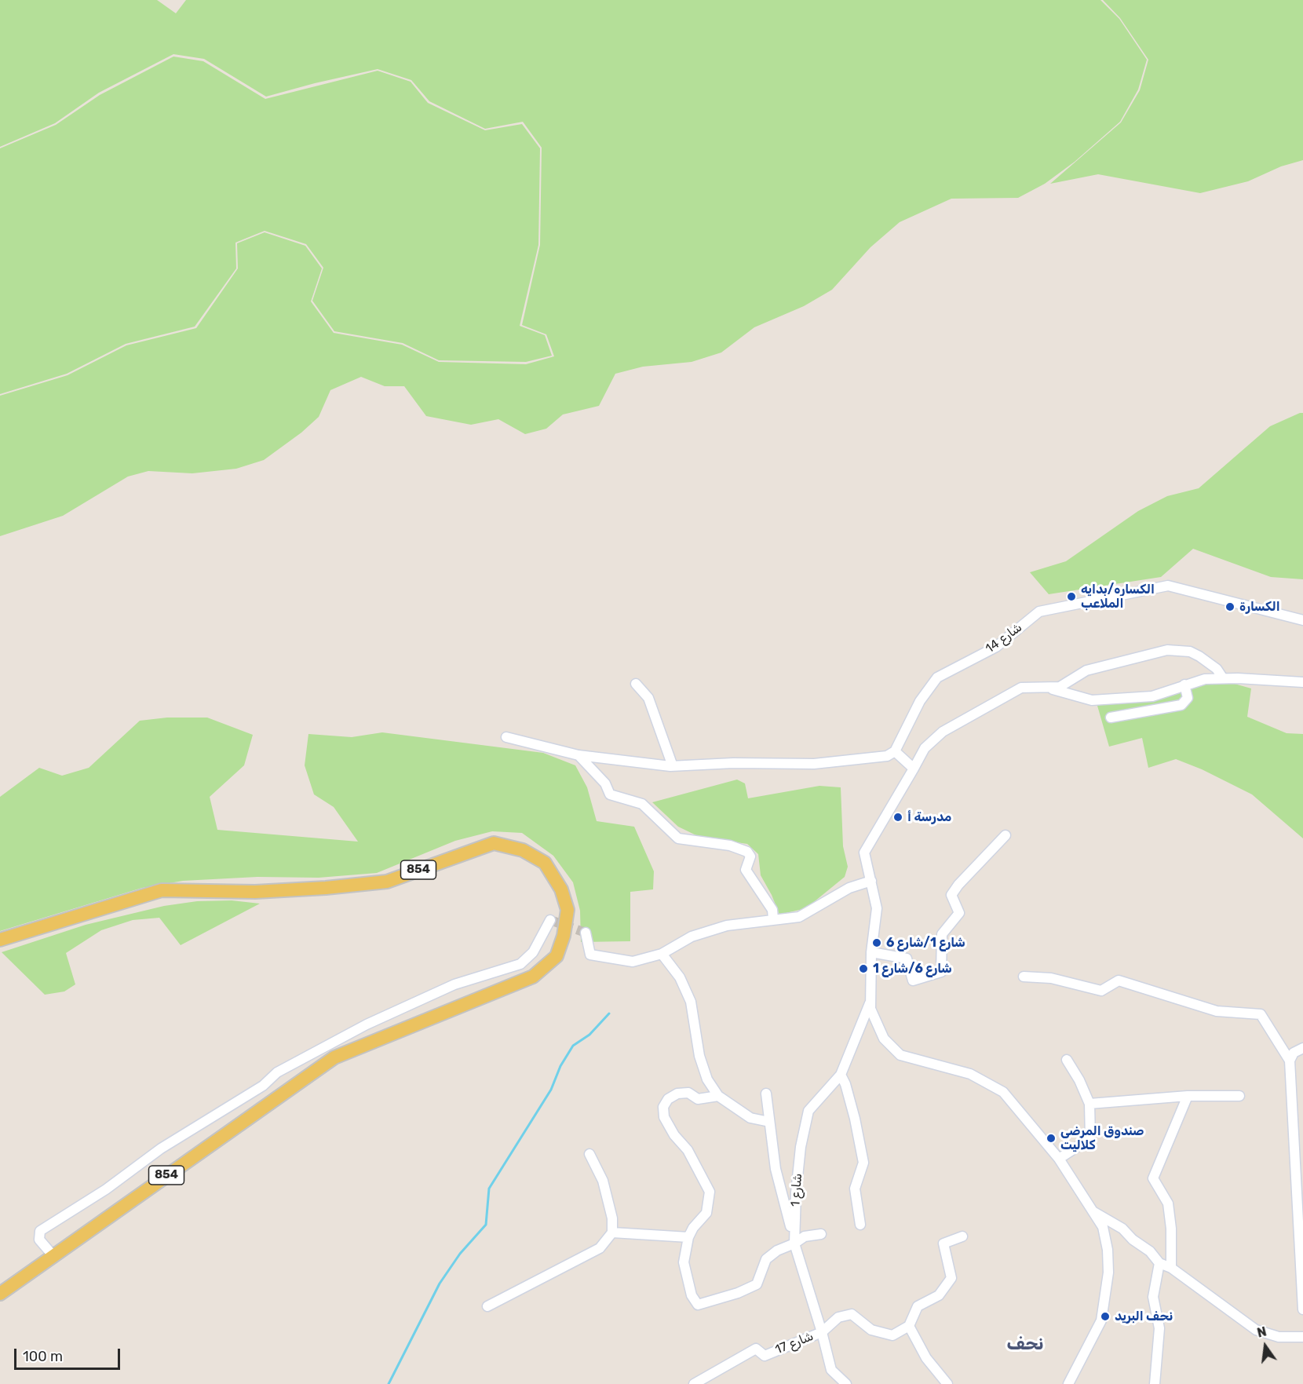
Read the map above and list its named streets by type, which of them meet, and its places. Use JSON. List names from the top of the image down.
{
  "streets": {
    "main road": ["854"],
    "street": ["شارع 14", "شارع 1", "شارع 17"]
  },
  "crossings": [
    ["شارع 1", "شارع 17"]
  ],
  "districts": ["نحف"],
  "places": [
    "الكساره/بدايه الملاعب",
    "الكسارة",
    "مدرسة أ",
    "شارع 1/شارع 6",
    "شارع 6/شارع 1",
    "صندوق المرضى كلاليت",
    "نحف البريد"
  ],
  "scale_bar": "100 m",
  "north": "top"
}
